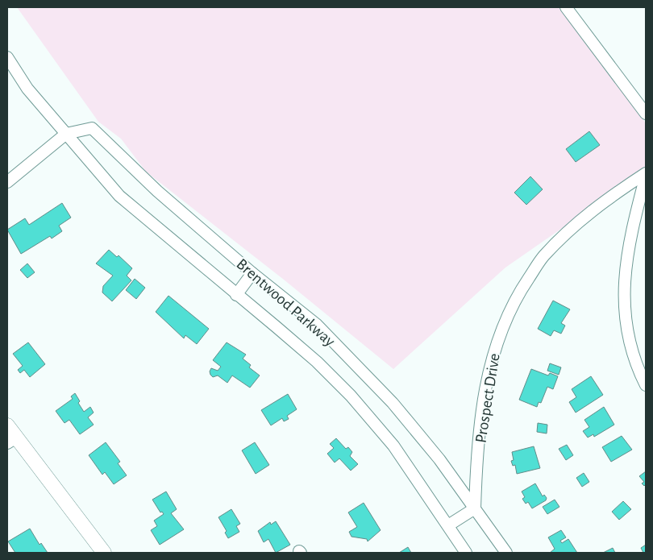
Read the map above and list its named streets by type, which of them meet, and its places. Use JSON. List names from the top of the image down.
{
  "streets": {
    "street": ["Brentwood Parkway", "Prospect Drive"]
  },
  "crossings": [
    ["Brentwood Parkway", "Prospect Drive"]
  ]
}
